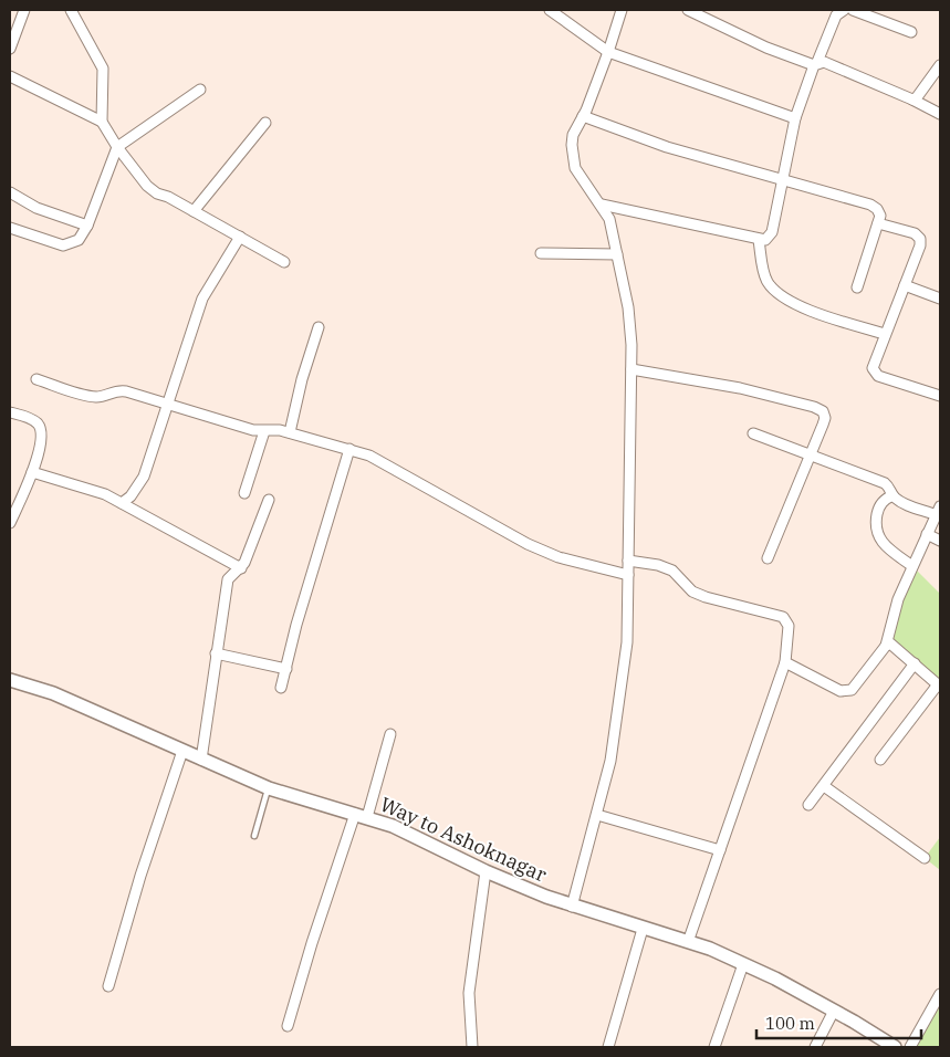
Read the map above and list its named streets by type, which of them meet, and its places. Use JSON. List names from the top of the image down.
{
  "streets": {
    "street": ["Way to Ashoknagar"]
  },
  "scale_bar": "100 m"
}
